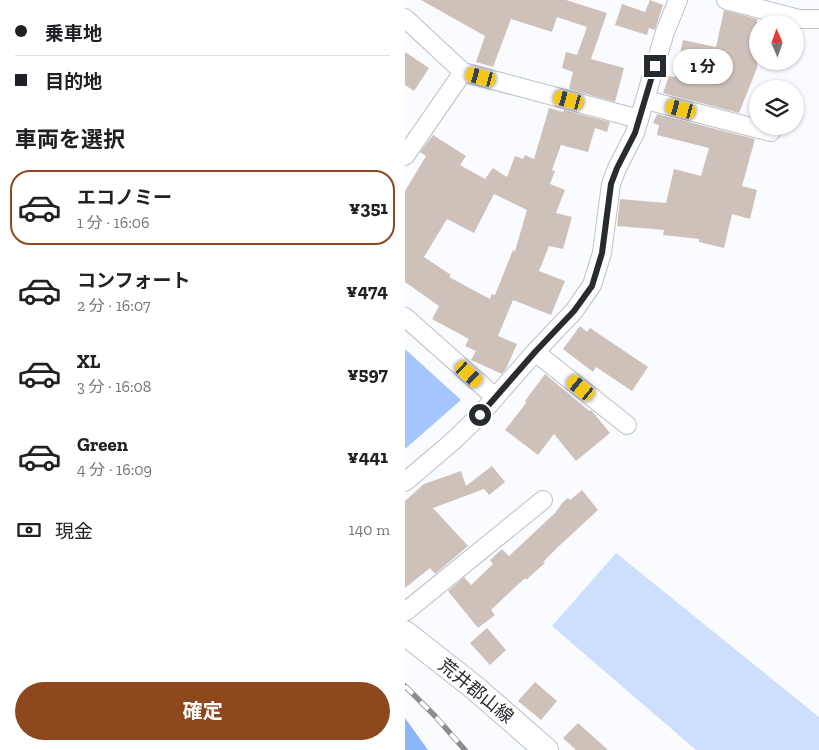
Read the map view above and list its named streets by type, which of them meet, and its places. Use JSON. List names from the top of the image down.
{
  "streets": {
    "main road": ["荒井郡山線"]
  },
  "north": "top",
  "page": {
    "banner": ["乗車地", "目的地"],
    "bubble": "1 分",
    "heading": "車両を選択",
    "list": [
      {
        "name": "エコノミー",
        "note": "1 分 · 16:06",
        "value": "¥351"
      },
      {
        "name": "コンフォート",
        "note": "2 分 · 16:07",
        "value": "¥474"
      },
      {
        "name": "XL",
        "note": "3 分 · 16:08",
        "value": "¥597"
      },
      {
        "name": "Green",
        "note": "4 分 · 16:09",
        "value": "¥441"
      }
    ],
    "pay": ["現金", "140 m"],
    "buttons": "確定"
  }
}
